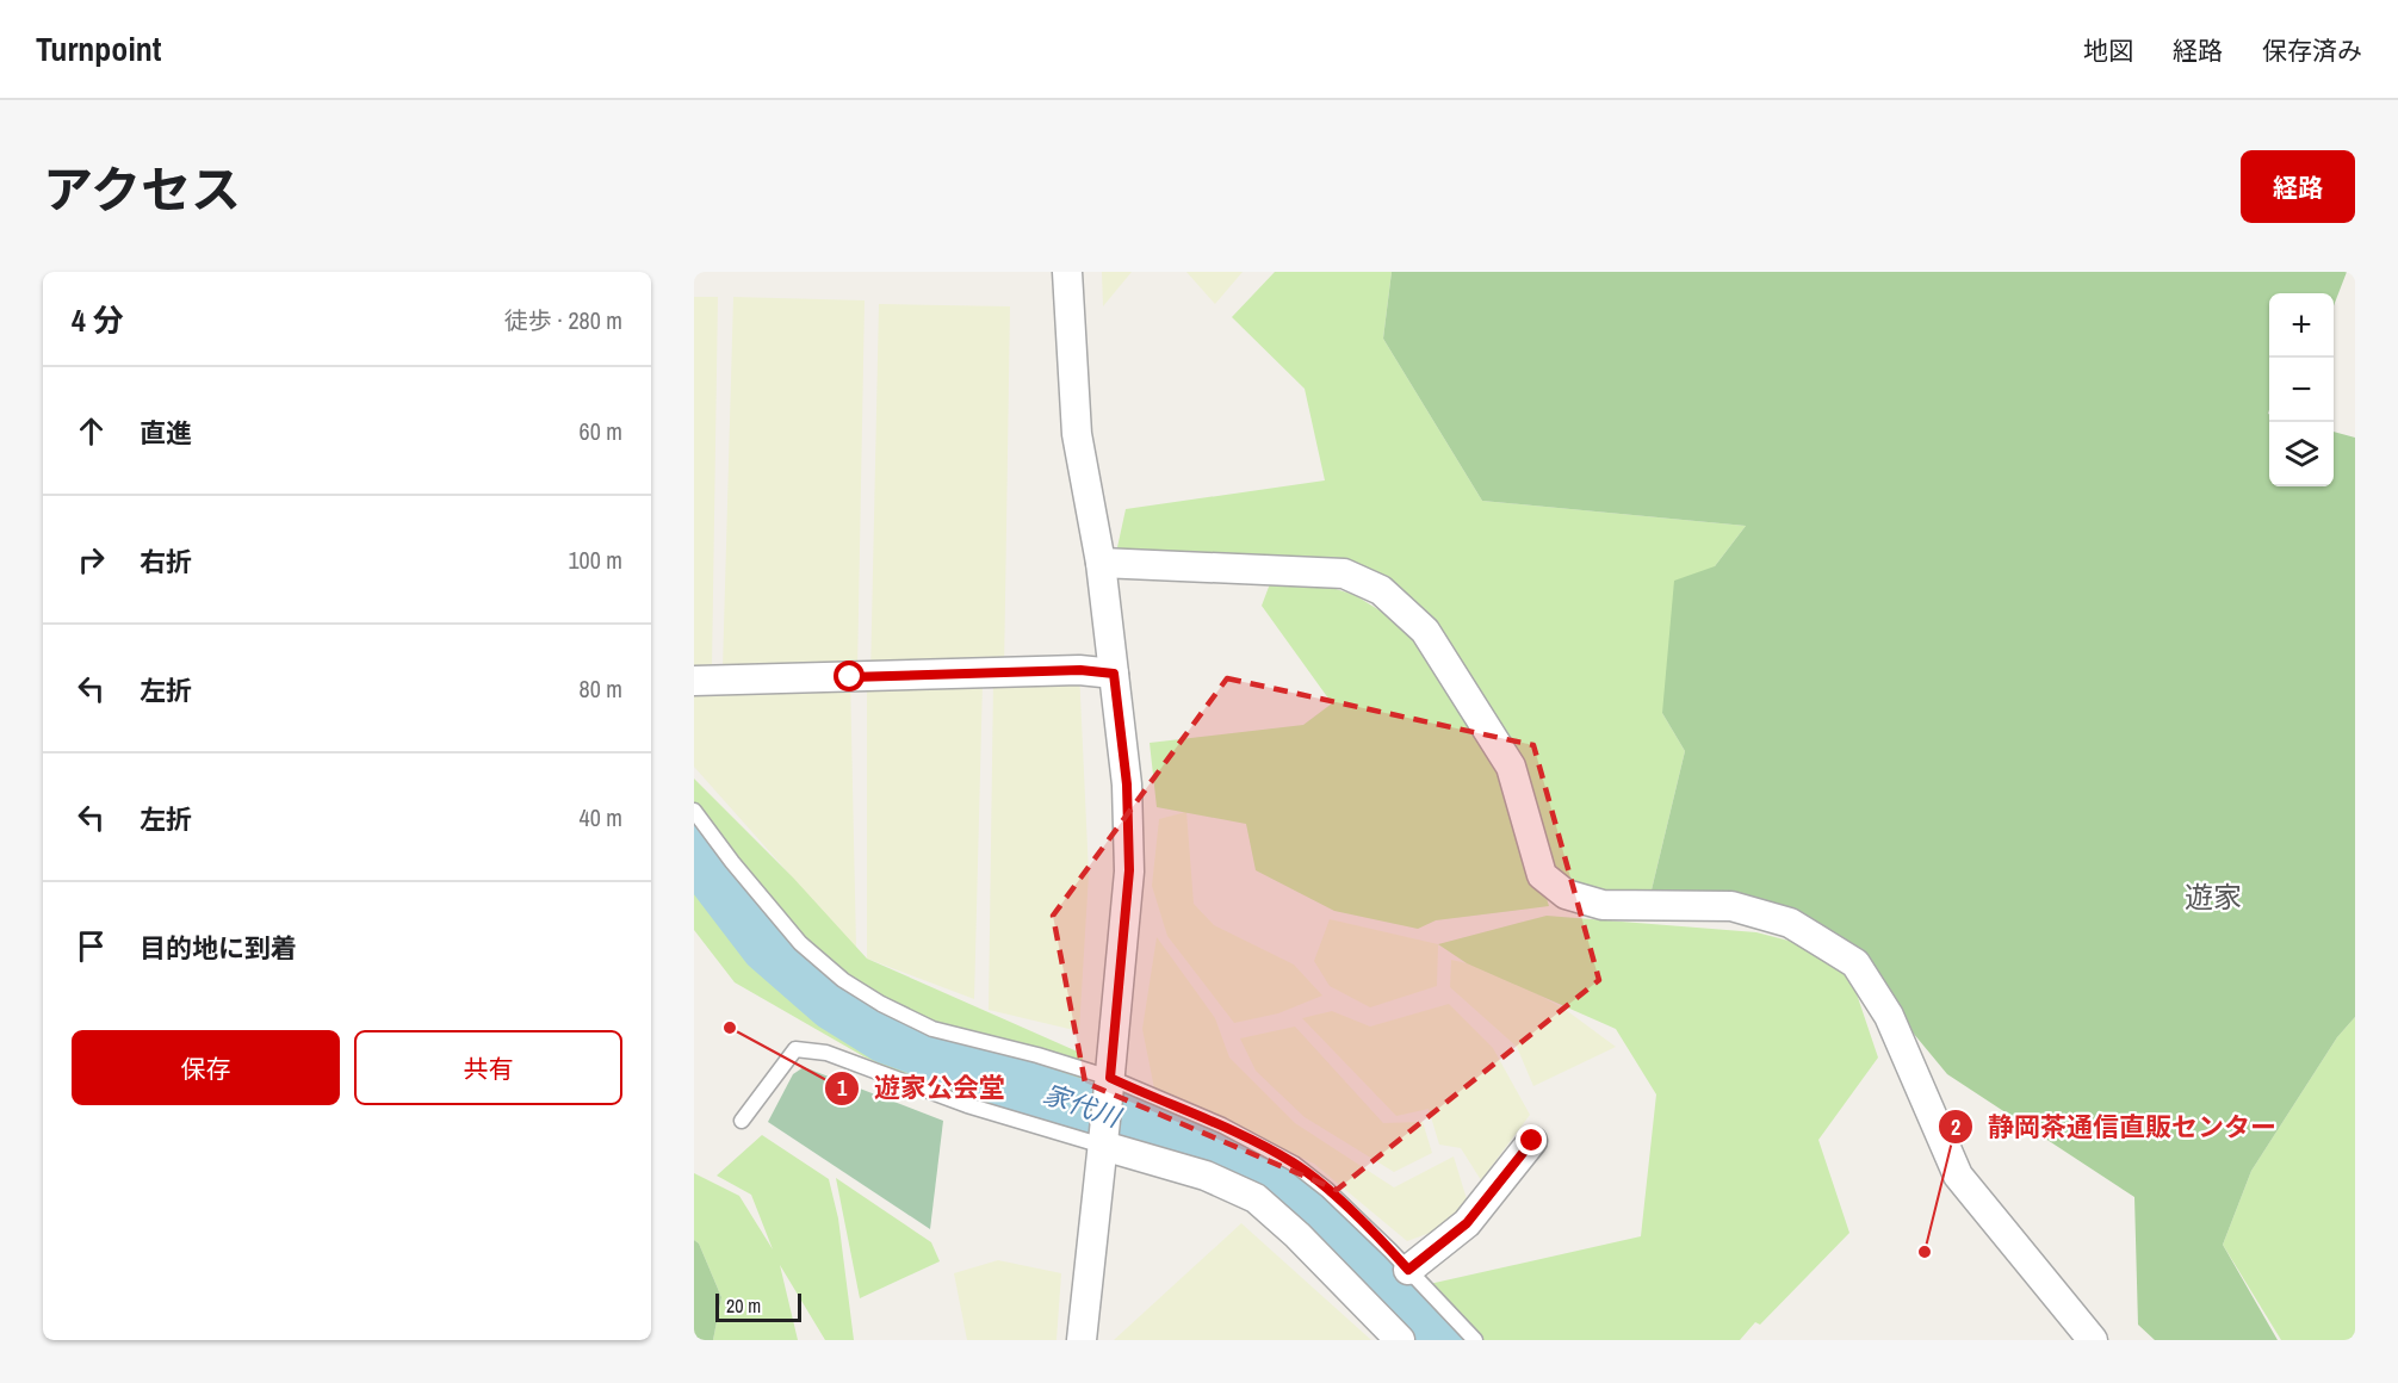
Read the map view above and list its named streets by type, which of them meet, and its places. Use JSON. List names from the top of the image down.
{
  "districts": ["遊家"],
  "water": ["家代川"],
  "places": ["遊家公会堂", "静岡茶通信直販センター"],
  "scale_bar": "20 m",
  "page": {
    "header": "Turnpoint",
    "nav": ["地図", "経路", "保存済み"],
    "title": "アクセス",
    "buttons": [
      "経路",
      ["保存", "共有"]
    ],
    "heading": ["4 分", "徒歩 · 280 m"],
    "map_buttons": ["+", "−"],
    "list": [
      ["直進", "60 m"],
      ["右折", "100 m"],
      ["左折", "80 m"],
      ["左折", "40 m"],
      "目的地に到着"
    ],
    "scale": "20 m"
  }
}
